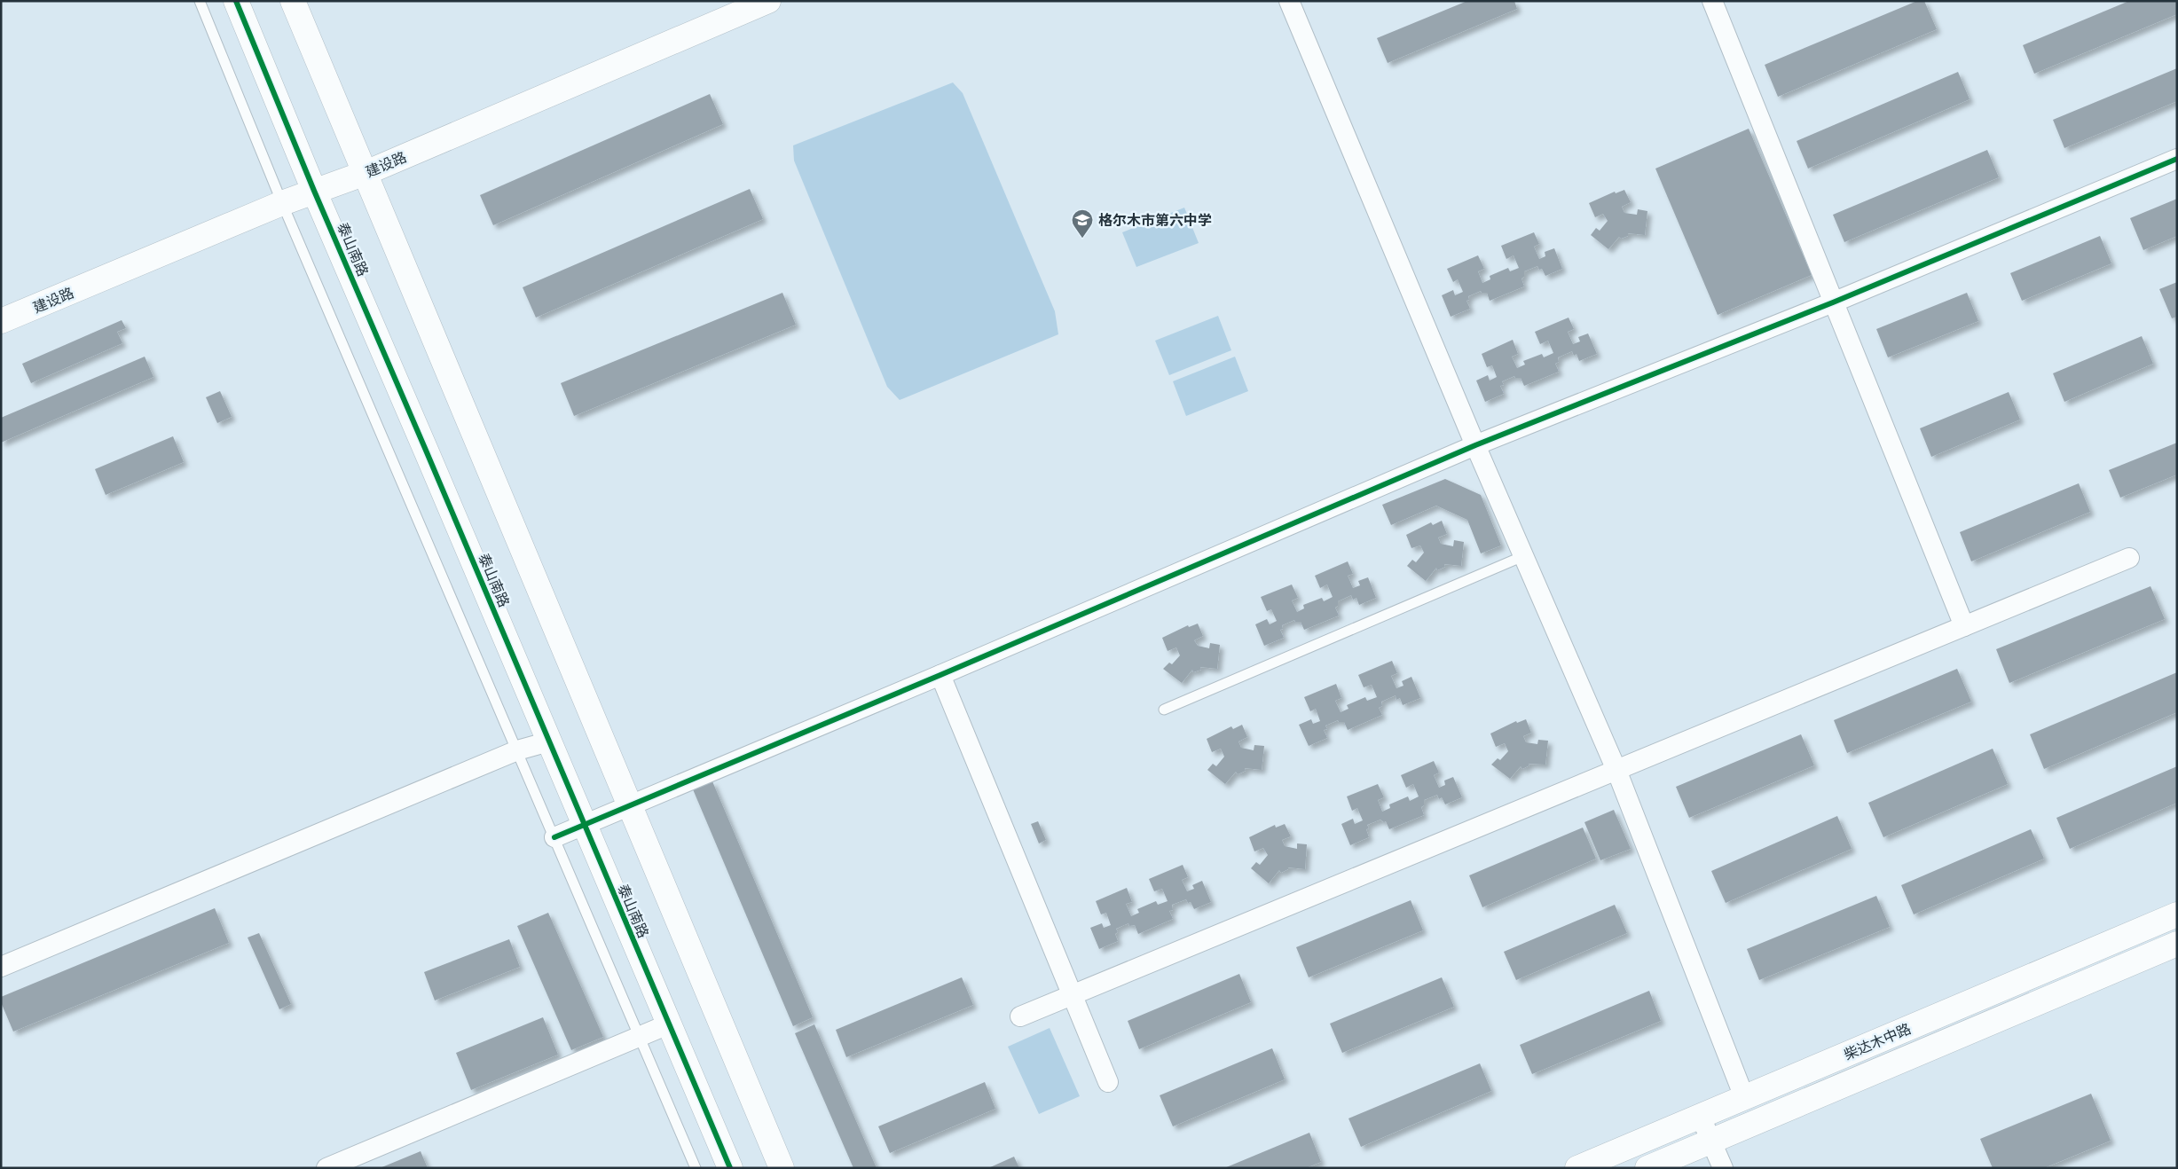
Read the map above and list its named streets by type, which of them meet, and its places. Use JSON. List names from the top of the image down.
{
  "streets": {
    "street": ["建设路", "泰山南路", "柴达木中路"]
  },
  "crossings": [
    ["建设路", "泰山南路"]
  ],
  "places": {
    "school or university": ["格尔木市第六中学"]
  }
}
